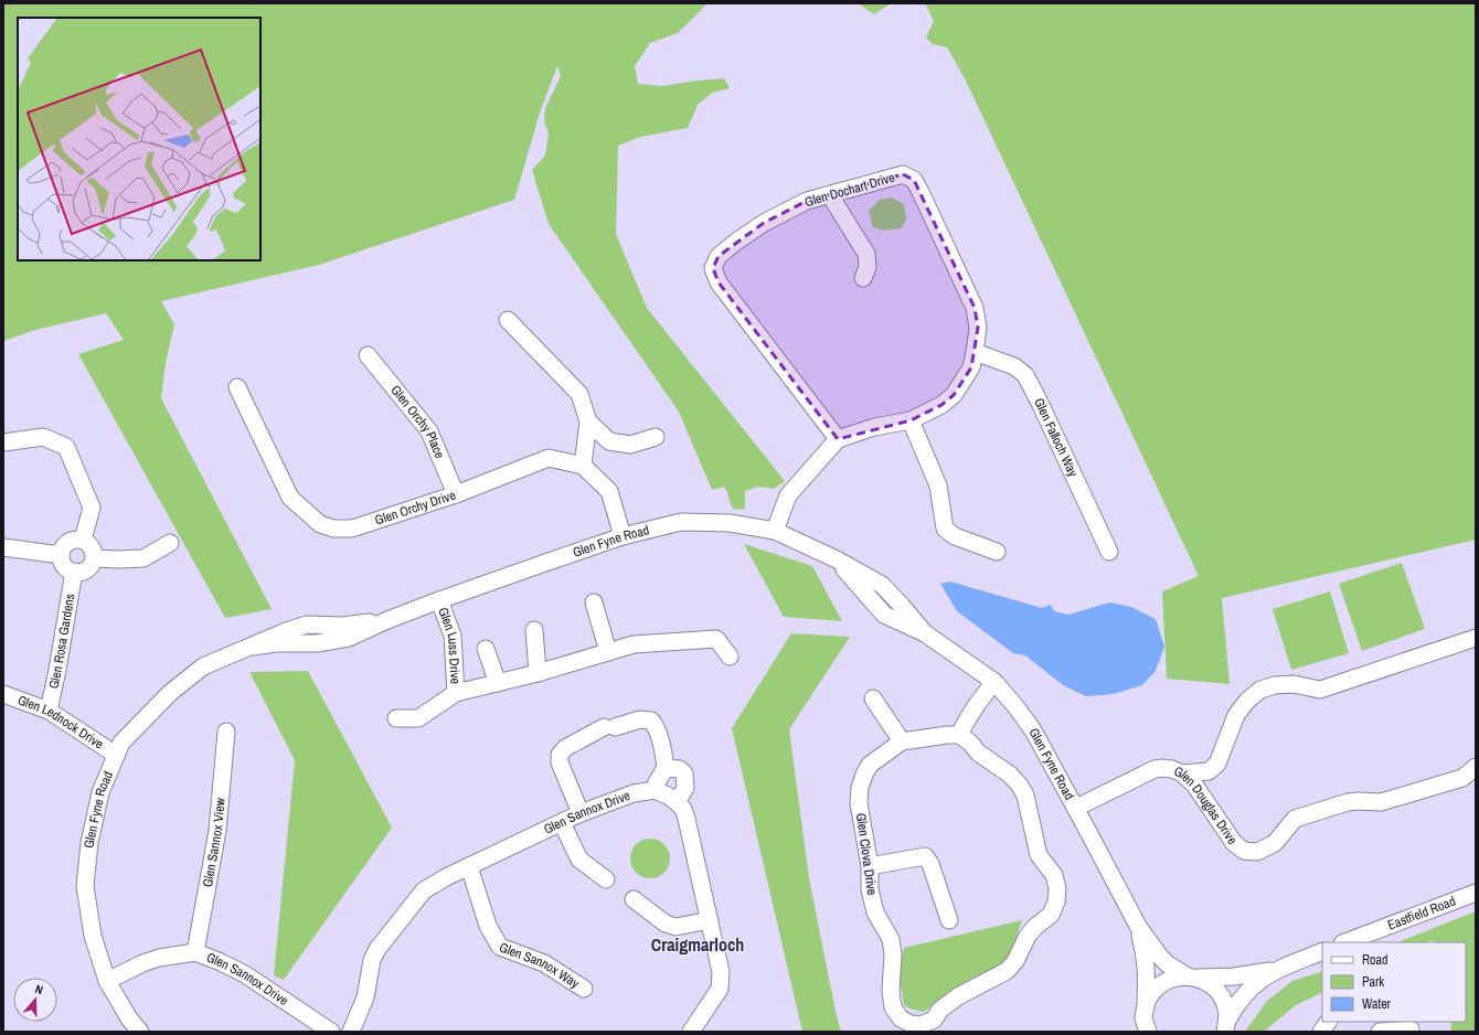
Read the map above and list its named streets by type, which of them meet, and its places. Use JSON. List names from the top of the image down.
{
  "streets": {
    "street": [
      "Glen Dochart Drive",
      "Glen Orchy Place",
      "Glen Falloch Way",
      "Glen Orchy Drive",
      "Glen Fyne Road",
      "Glen Rosa Gardens",
      "Glen Luss Drive",
      "Glen Lednock Drive",
      "Glen Douglas Drive",
      "Glen Sannox Drive",
      "Glen Sannox View",
      "Glen Clova Drive",
      "Eastfield Road",
      "Glen Sannox Way"
    ]
  },
  "crossings": [
    ["Glen Dochart Drive", "Glen Falloch Way"],
    ["Glen Orchy Place", "Glen Orchy Drive"],
    ["Glen Fyne Road", "Glen Luss Drive"],
    ["Glen Fyne Road", "Glen Lednock Drive"],
    ["Glen Fyne Road", "Glen Douglas Drive"],
    ["Glen Fyne Road", "Glen Sannox Drive"],
    ["Glen Rosa Gardens", "Glen Lednock Drive"],
    ["Glen Sannox Drive", "Glen Sannox View"],
    ["Glen Sannox Drive", "Glen Sannox Way"]
  ],
  "districts": ["Craigmarloch"],
  "legend": ["Road", "Park", "Water"],
  "north": "top"
}
